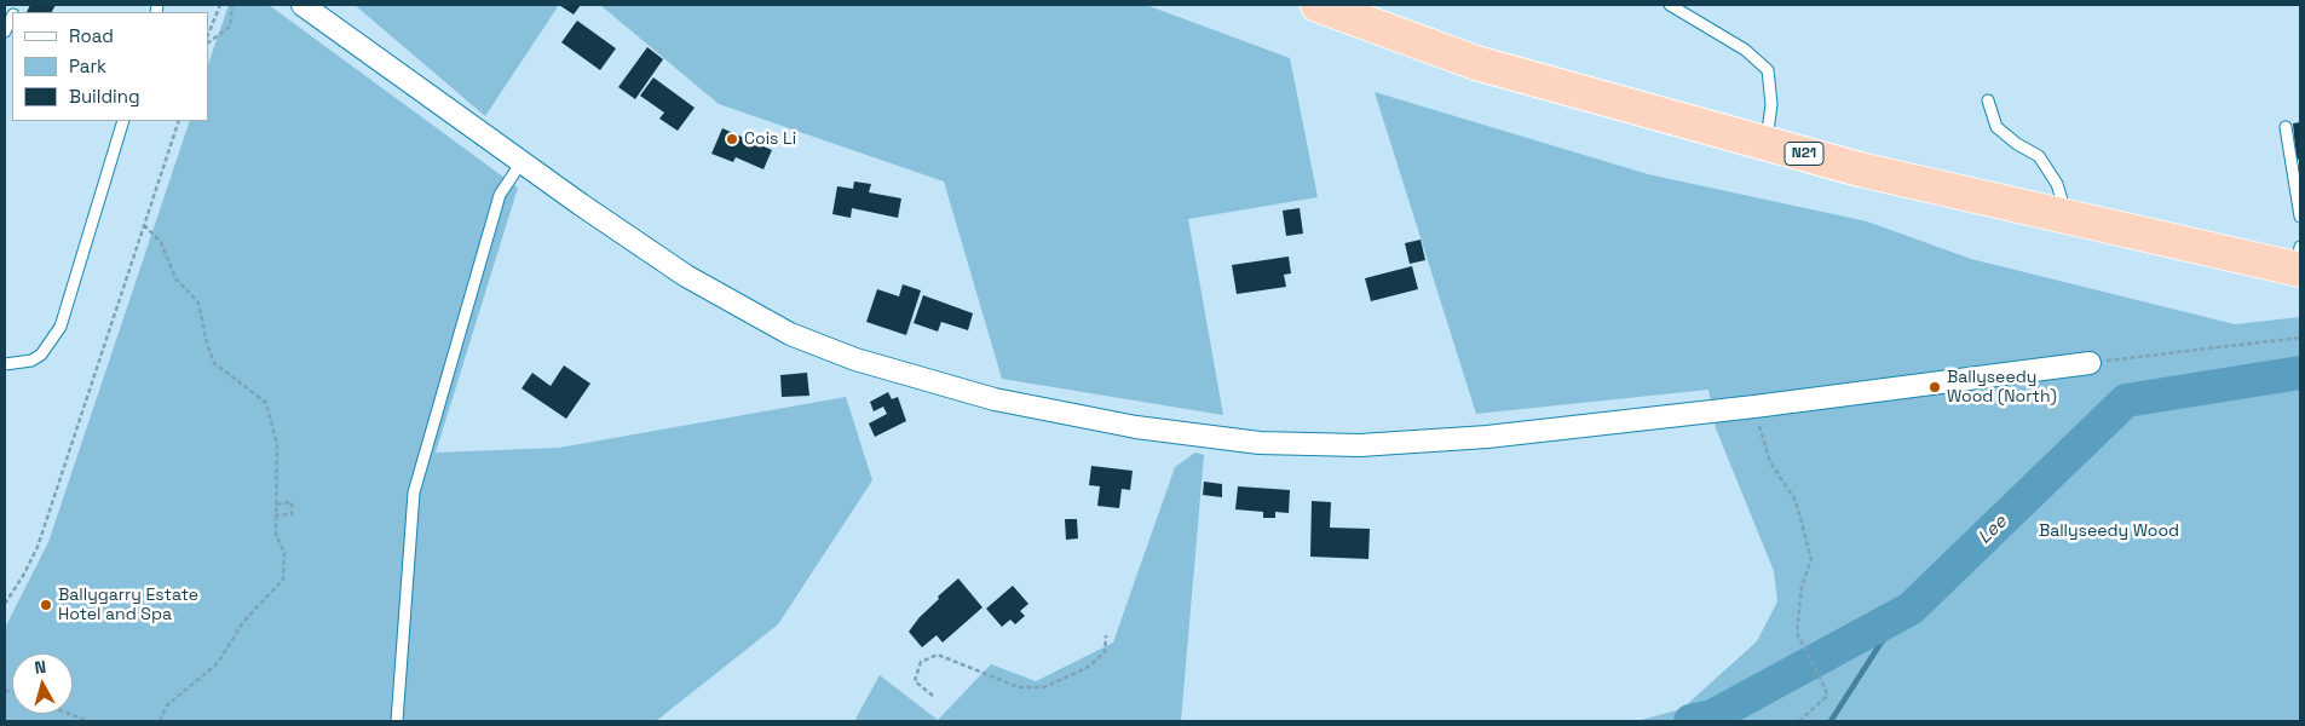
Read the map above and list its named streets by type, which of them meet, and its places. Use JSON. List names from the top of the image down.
{
  "streets": {
    "highway": ["N21"]
  },
  "water": ["Lee"],
  "parks": ["Ballyseedy Wood"],
  "places": ["Cois Li", "Ballyseedy Wood (North)", "Ballygarry Estate Hotel and Spa"],
  "legend": ["Road", "Park", "Building"],
  "north": "top"
}
